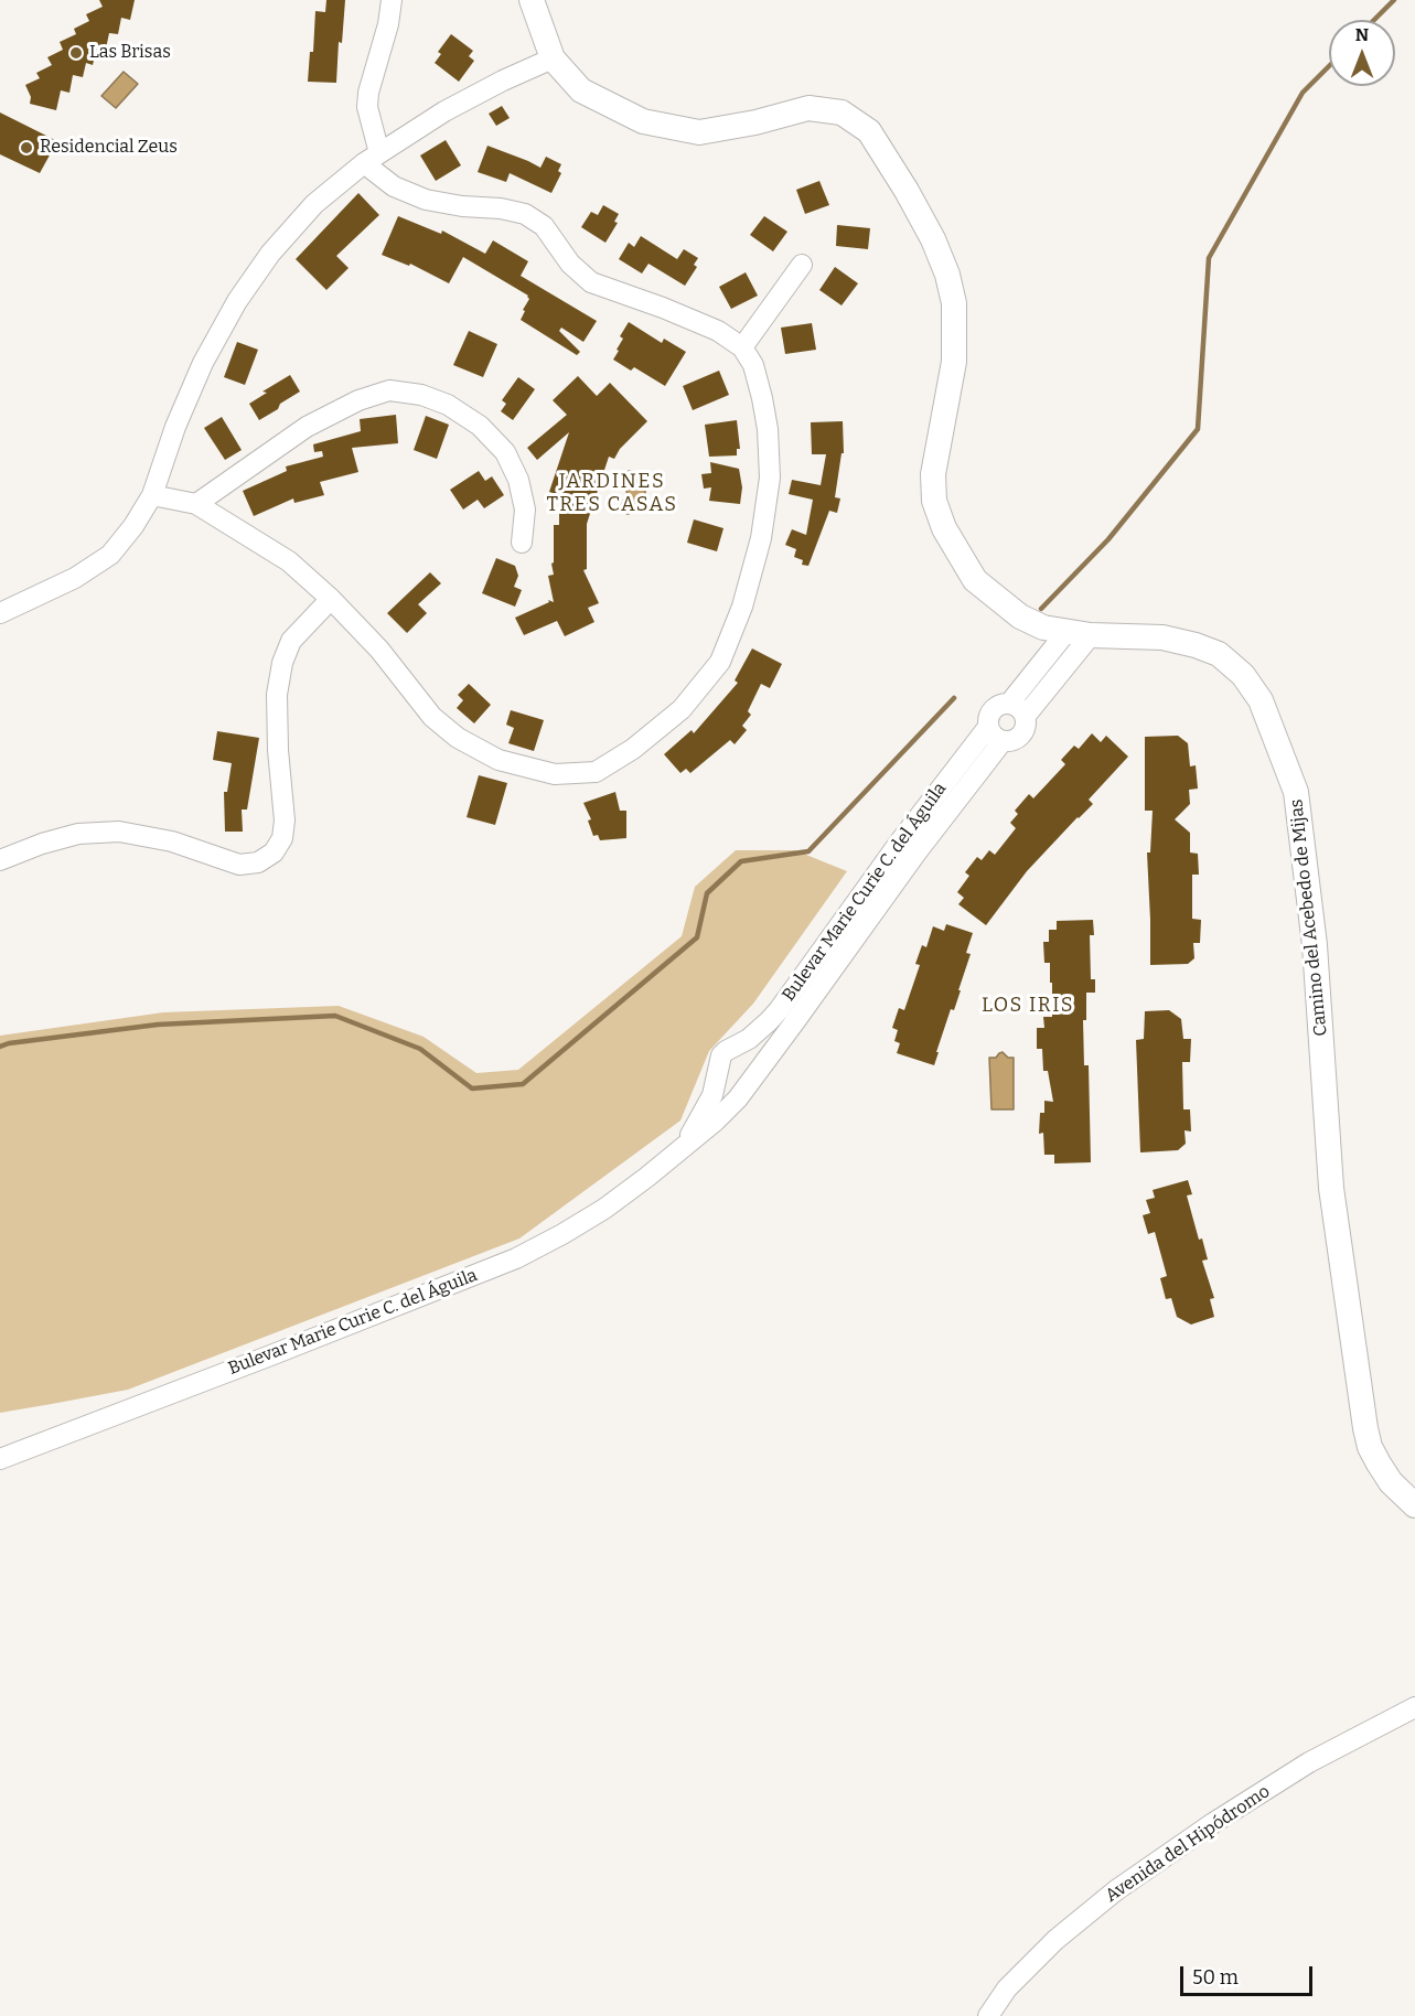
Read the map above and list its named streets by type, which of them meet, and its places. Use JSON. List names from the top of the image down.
{
  "streets": {
    "street": ["Bulevar Marie Curie C. del Águila", "Camino del Acebedo de Mijas", "Avenida del Hipódromo"]
  },
  "districts": ["JARDINES TRES CASAS", "LOS IRIS"],
  "places": ["Las Brisas", "Residencial Zeus"],
  "scale_bar": "50 m",
  "north": "top"
}
